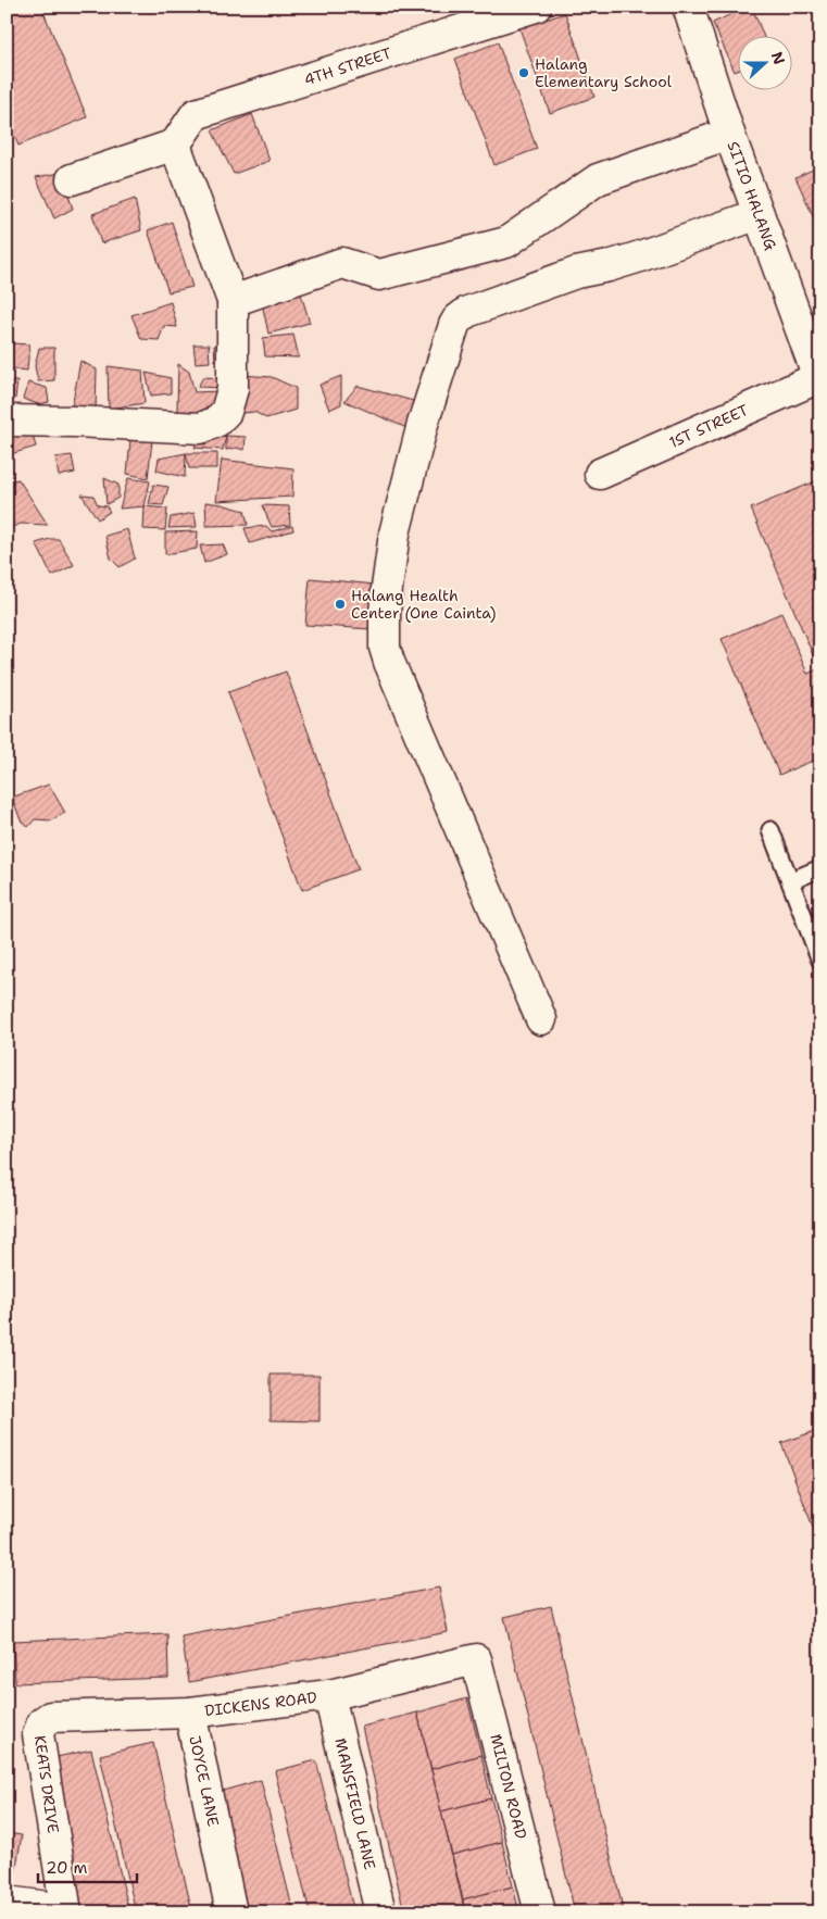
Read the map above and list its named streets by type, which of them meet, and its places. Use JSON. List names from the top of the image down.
{
  "streets": {
    "street": [
      "4TH STREET",
      "SITIO HALANG",
      "1ST STREET",
      "DICKENS ROAD",
      "JOYCE LANE",
      "KEATS DRIVE",
      "MILTON ROAD",
      "MANSFIELD LANE"
    ]
  },
  "crossings": [
    ["SITIO HALANG", "1ST STREET"],
    ["DICKENS ROAD", "JOYCE LANE"],
    ["DICKENS ROAD", "KEATS DRIVE"],
    ["DICKENS ROAD", "MILTON ROAD"],
    ["DICKENS ROAD", "MANSFIELD LANE"]
  ],
  "places": ["Halang Elementary School", "Halang Health Center (One Cainta)"],
  "scale_bar": "20 m",
  "north": "right"
}
